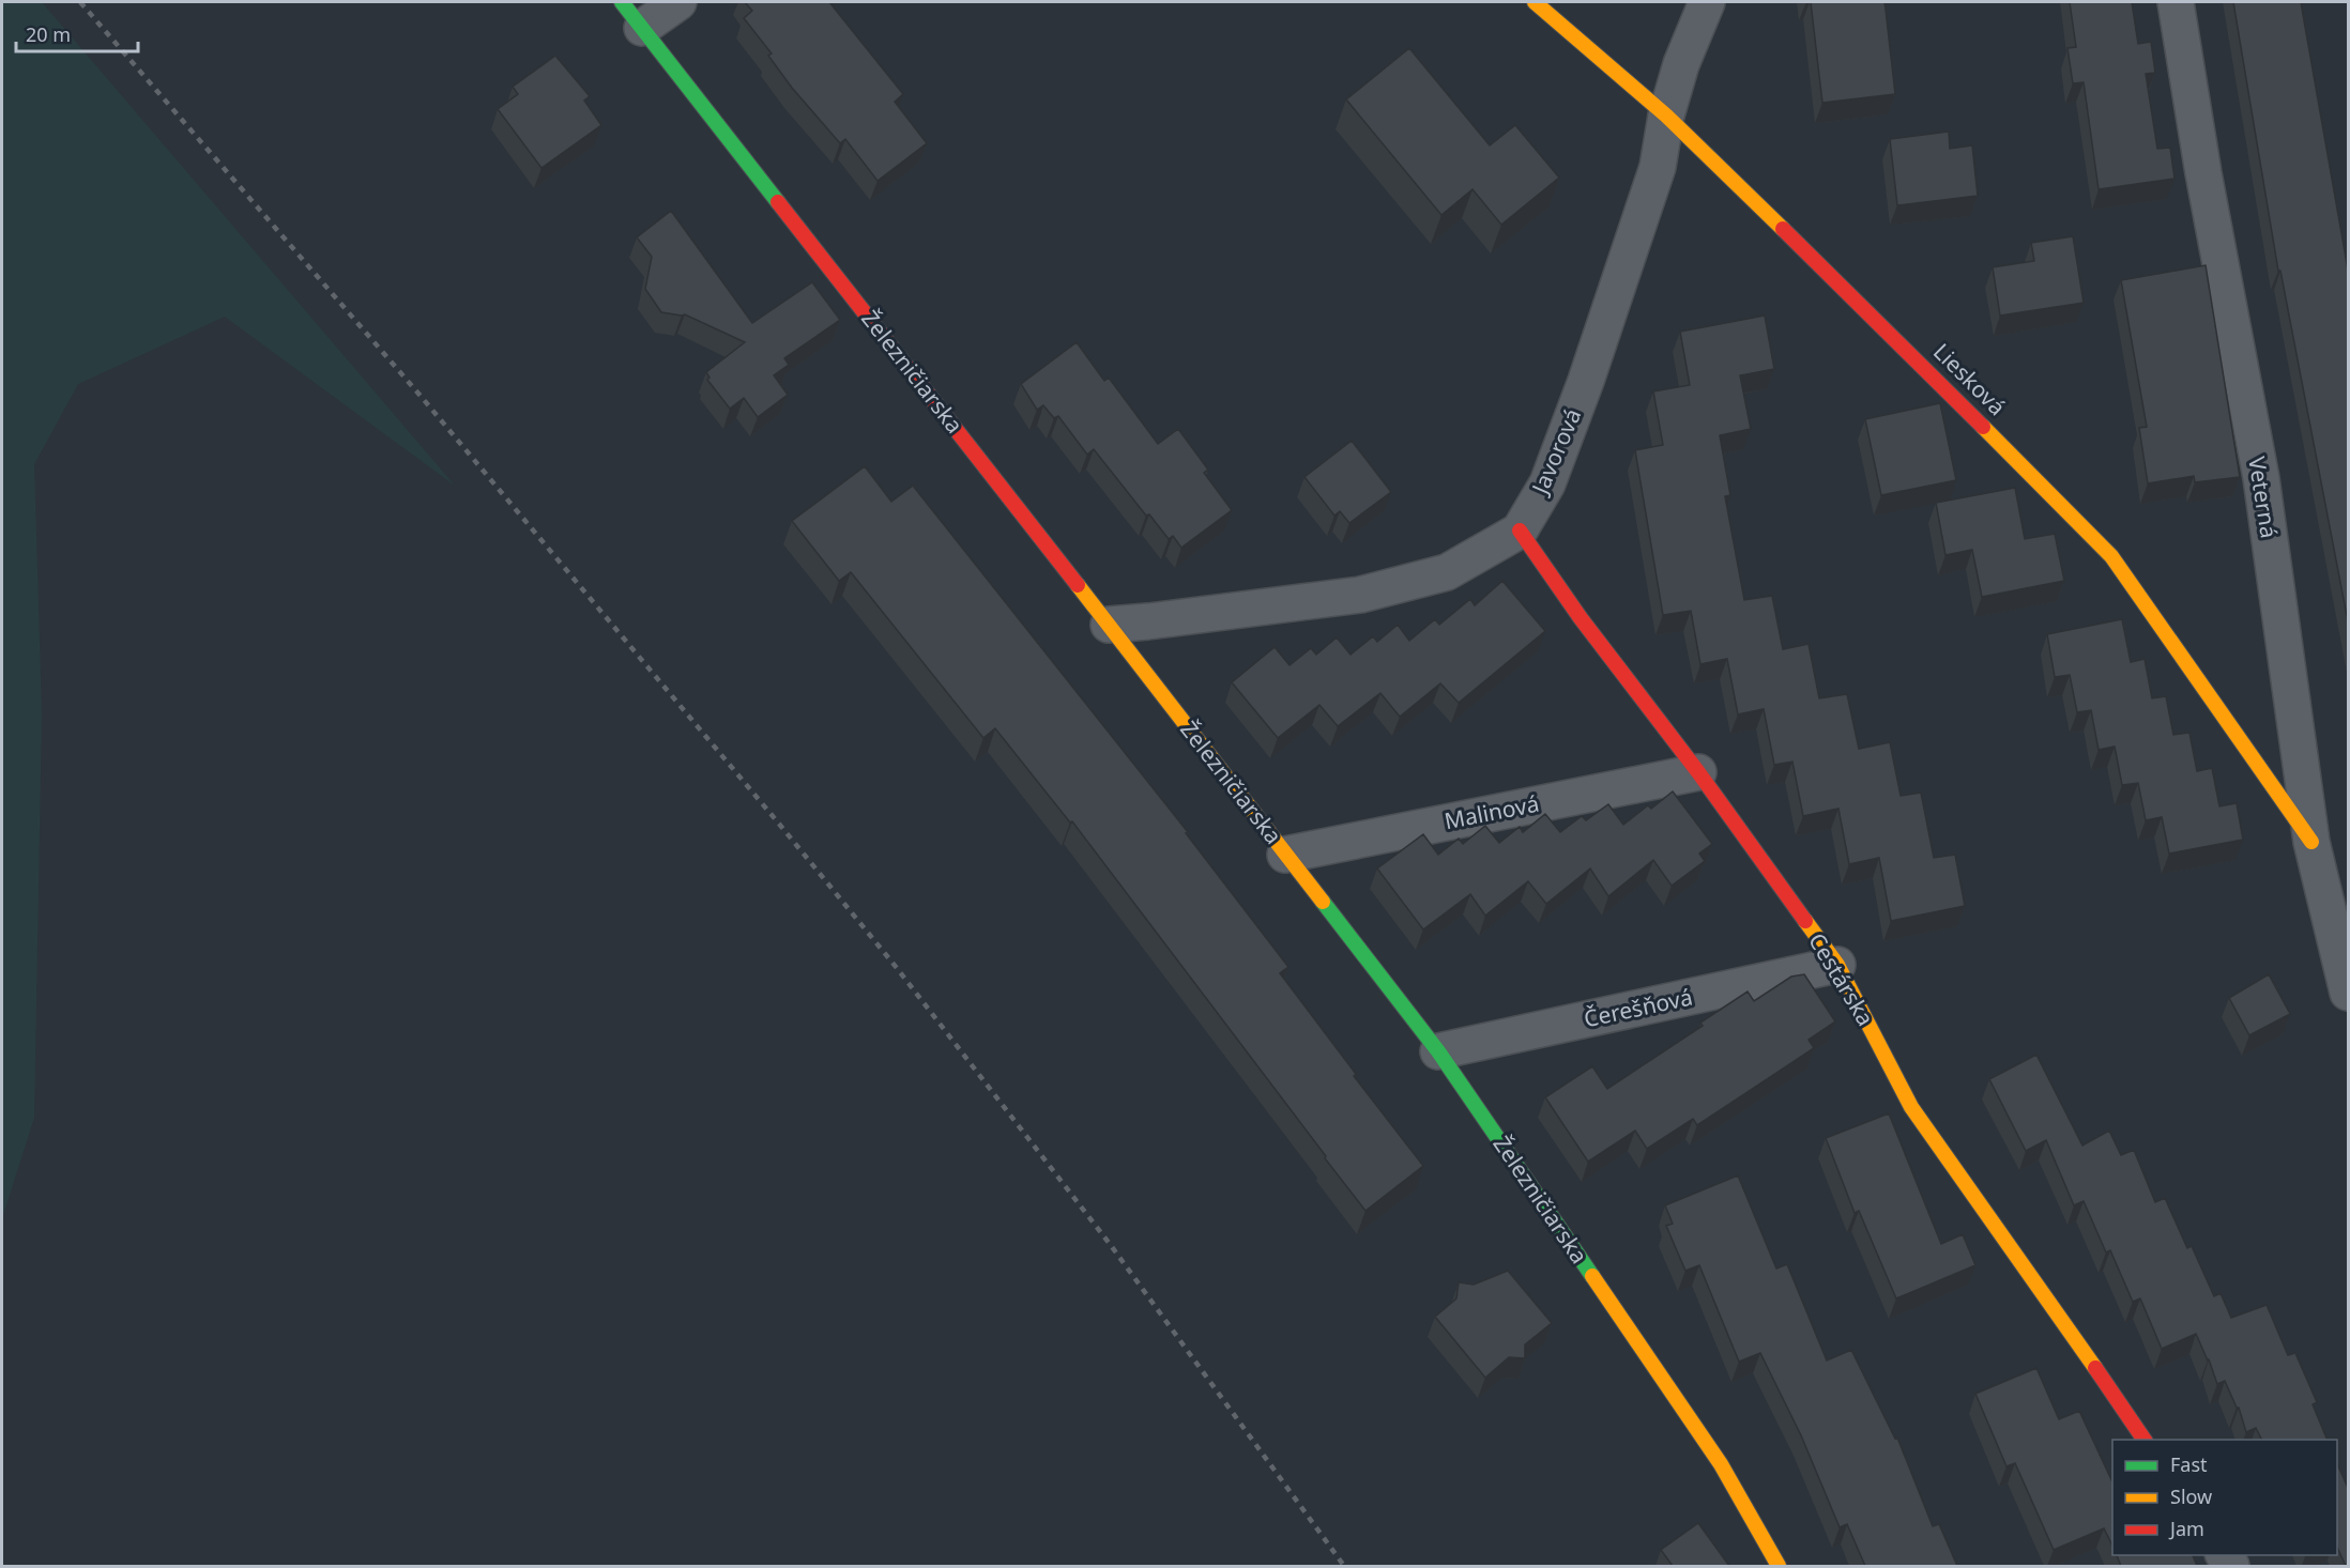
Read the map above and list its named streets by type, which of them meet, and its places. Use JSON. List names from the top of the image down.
{
  "streets": {
    "street": [
      "Železničiarska",
      "Liesková",
      "Javorová",
      "Veterná",
      "Malinová",
      "Cestárska",
      "Čerešňová"
    ]
  },
  "crossings": [
    ["Železničiarska", "Javorová"],
    ["Železničiarska", "Malinová"],
    ["Železničiarska", "Čerešňová"],
    ["Liesková", "Javorová"],
    ["Liesková", "Veterná"],
    ["Javorová", "Cestárska"],
    ["Malinová", "Cestárska"],
    ["Cestárska", "Čerešňová"]
  ],
  "legend": ["Fast", "Slow", "Jam"],
  "scale_bar": "20 m"
}
